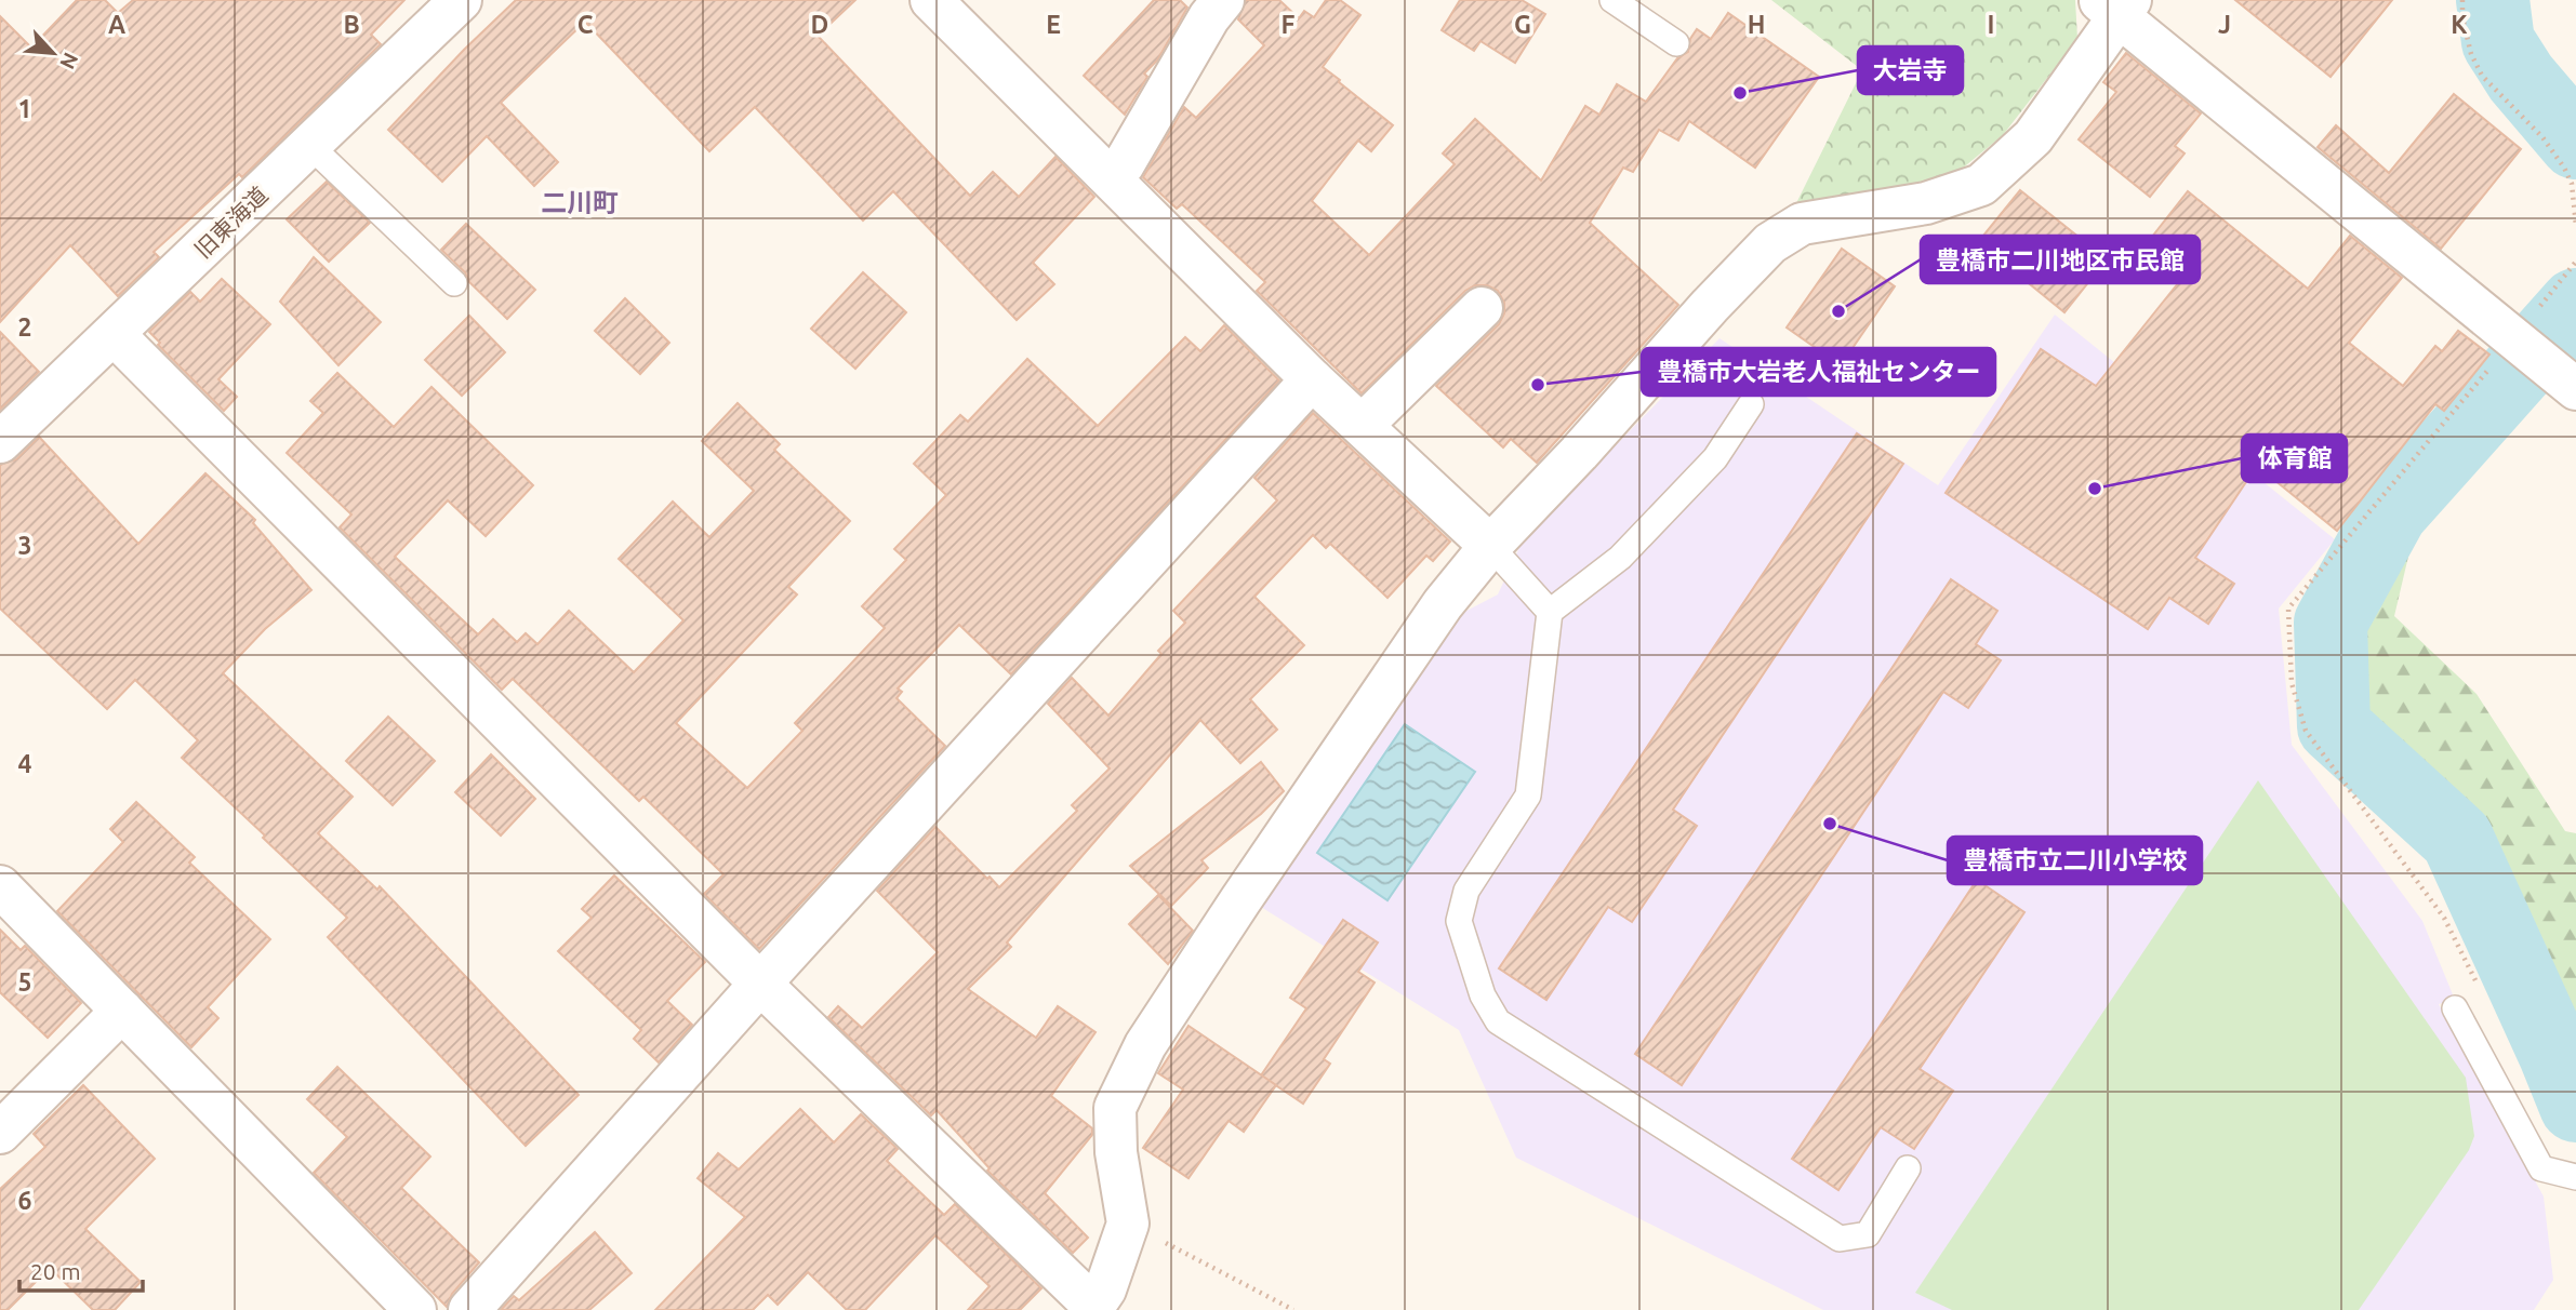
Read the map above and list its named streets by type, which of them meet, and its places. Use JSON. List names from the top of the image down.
{
  "streets": {
    "street": ["旧東海道"]
  },
  "districts": ["二川町"],
  "places": [
    "大岩寺",
    "豊橋市二川地区市民館",
    "豊橋市大岩老人福祉センター",
    "体育館",
    "豊橋市立二川小学校"
  ],
  "scale_bar": "20 m",
  "north": "bottom right",
  "grid": {
    "columns": [
      "A",
      "B",
      "C",
      "D",
      "E",
      "F",
      "G",
      "H",
      "I",
      "J",
      "K"
    ],
    "rows": [
      "1",
      "2",
      "3",
      "4",
      "5",
      "6"
    ]
  }
}
